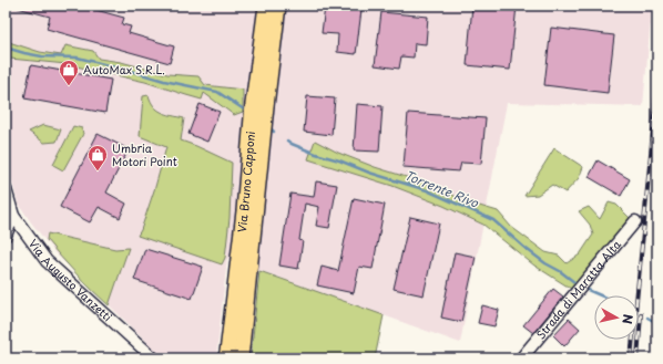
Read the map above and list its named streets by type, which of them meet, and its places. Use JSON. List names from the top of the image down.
{
  "streets": {
    "main road": ["Via Bruno Capponi"],
    "street": ["Via Augusto Vanzetti", "Strada di Maratta Alta"]
  },
  "water": ["Torrente Rivo"],
  "places": {
    "shop": ["AutoMax S.R.L.", "Umbria Motori Point"]
  },
  "north": "right"
}
